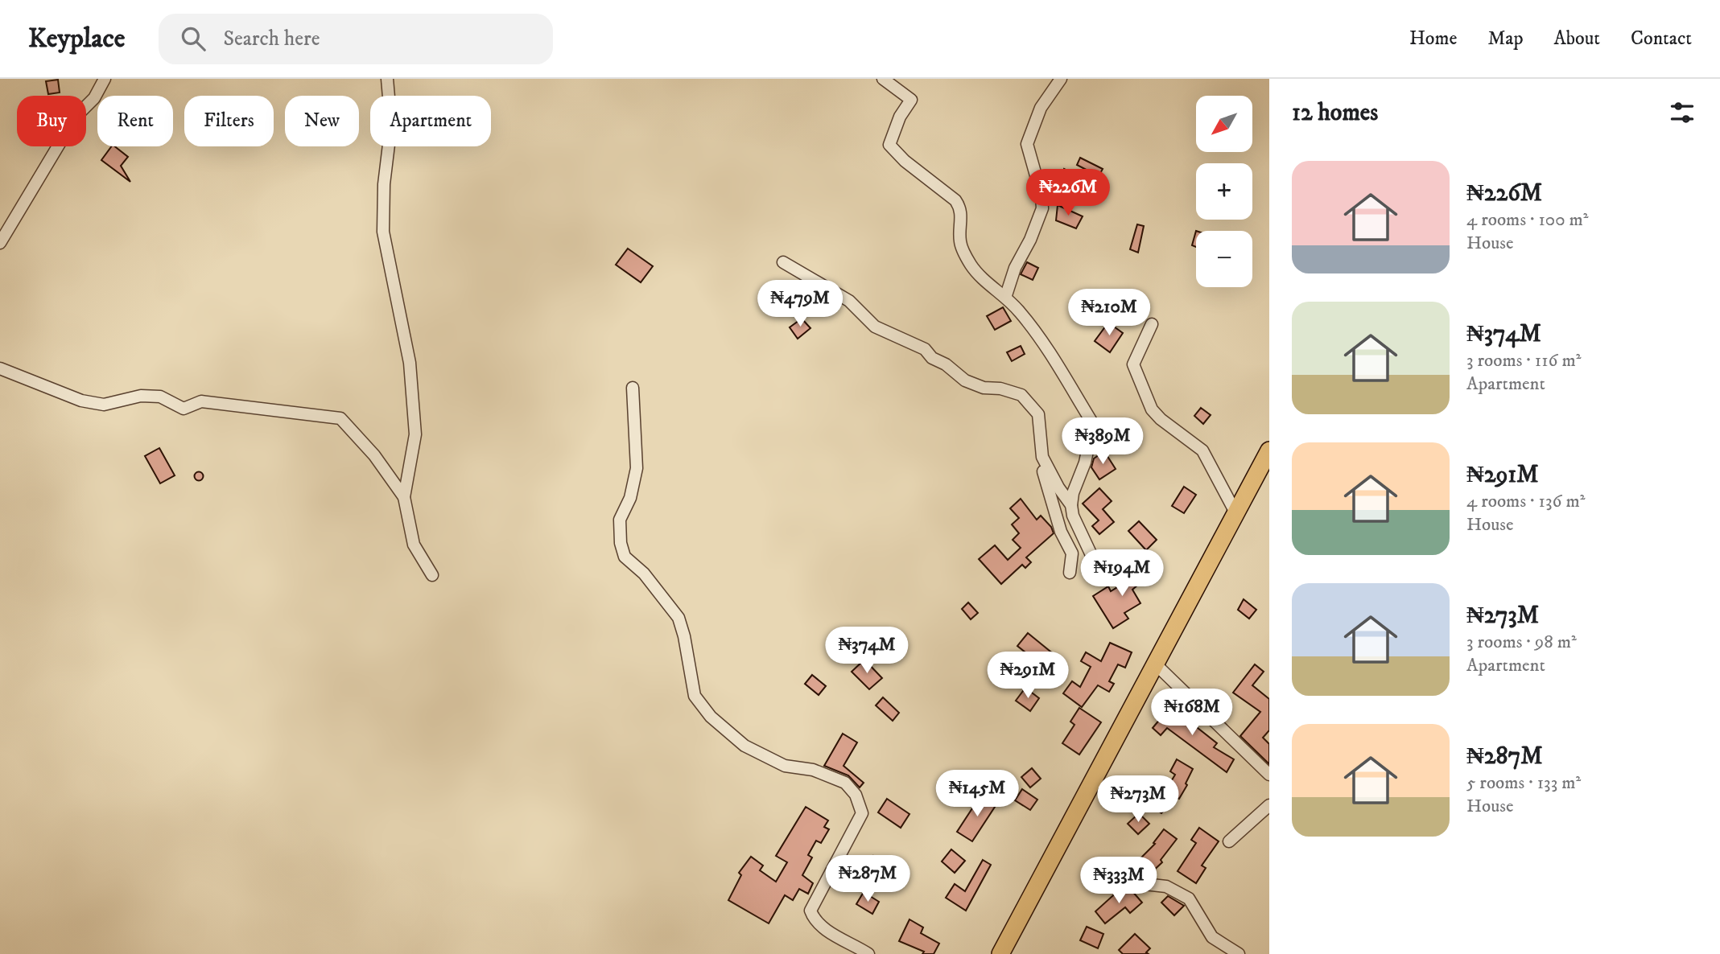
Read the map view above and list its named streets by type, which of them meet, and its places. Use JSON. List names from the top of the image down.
{
  "north": "bottom left",
  "page": {
    "header": "Keyplace",
    "search": "Search here",
    "nav": [
      "Home",
      "Map",
      "About",
      "Contact"
    ],
    "heading": "12 homes",
    "map_buttons": ["+", "−"],
    "chip": [
      "Buy",
      "Rent",
      "Filters",
      "New",
      "Apartment"
    ],
    "list": [
      {
        "name": "₦226M",
        "note": "4 rooms · 100 m² · House"
      },
      {
        "name": "₦374M",
        "note": "3 rooms · 116 m² · Apartment"
      },
      {
        "name": "₦291M",
        "note": "4 rooms · 136 m² · House"
      },
      {
        "name": "₦273M",
        "note": "3 rooms · 98 m² · Apartment"
      },
      {
        "name": "₦287M",
        "note": "5 rooms · 133 m² · House"
      }
    ],
    "price": [
      "₦226M",
      "₦479M",
      "₦210M",
      "₦389M",
      "₦194M",
      "₦374M",
      "₦291M",
      "₦168M",
      "₦145M",
      "₦273M",
      "₦287M",
      "₦333M"
    ]
  }
}
